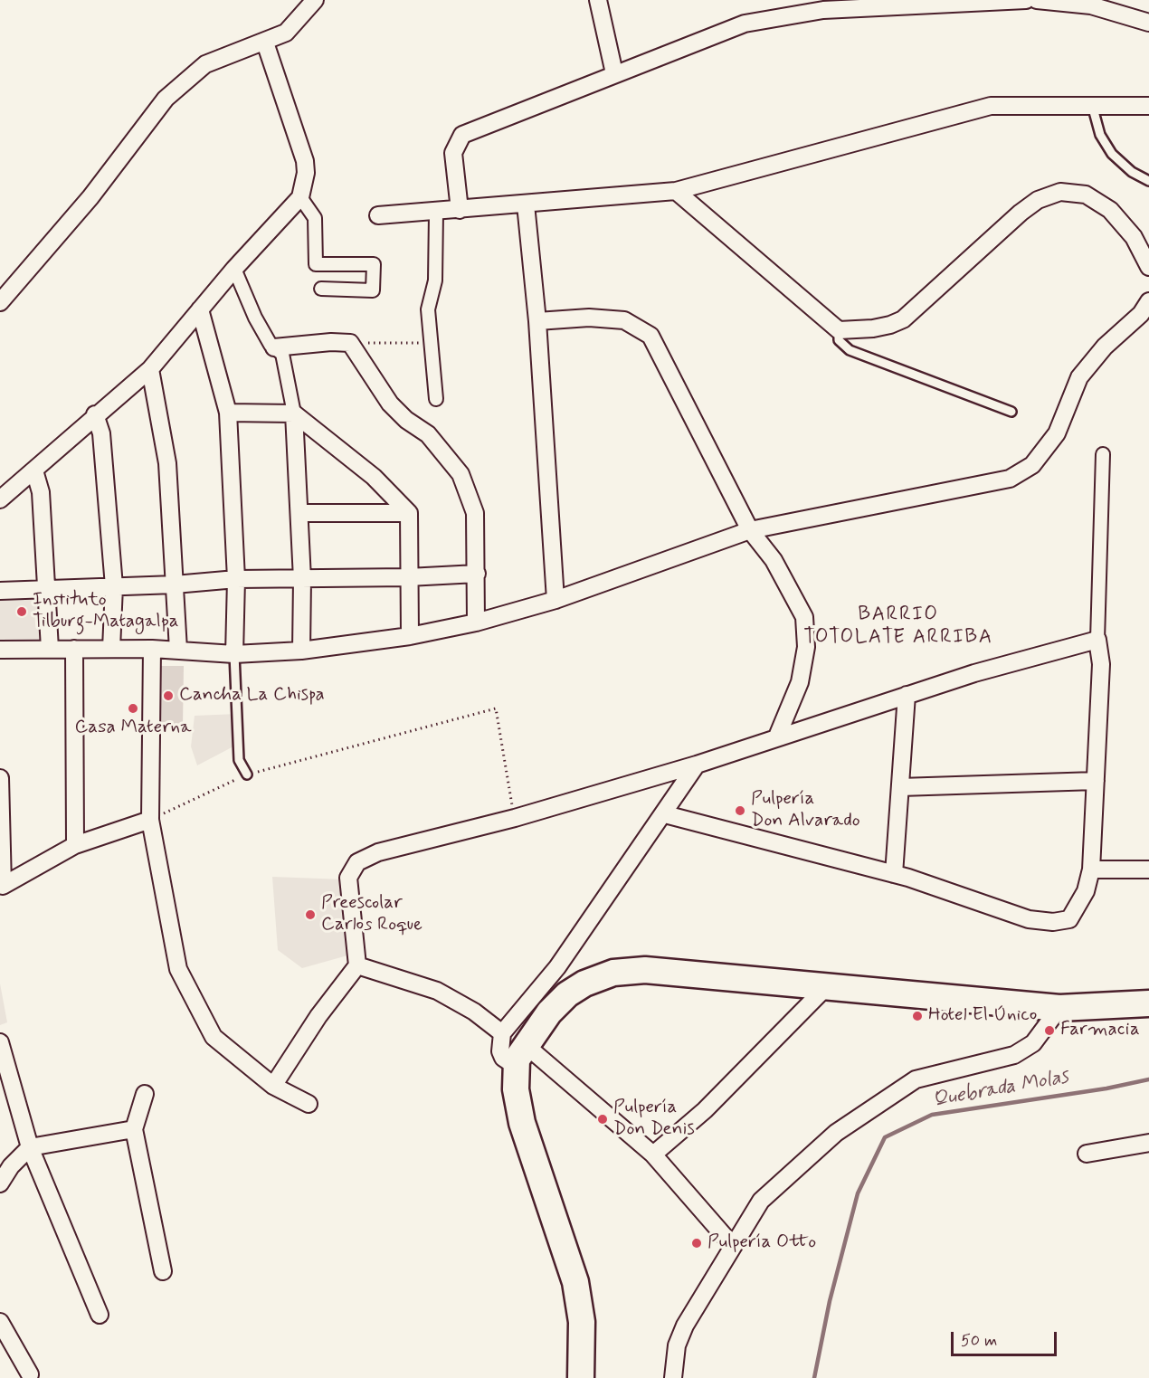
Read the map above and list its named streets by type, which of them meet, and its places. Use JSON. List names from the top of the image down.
{
  "districts": ["BARRIO TOTOLATE ARRIBA"],
  "water": ["Quebrada Molas"],
  "places": [
    "Instituto Tilburg-Matagalpa",
    "Cancha La Chispa",
    "Casa Materna",
    "Pulpería Don Alvarado",
    "Preescolar Carlos Roque",
    "Hotel El Único",
    "Farmacia",
    "Pulpería Don Denis",
    "Pulpería Otto"
  ],
  "scale_bar": "50 m"
}
